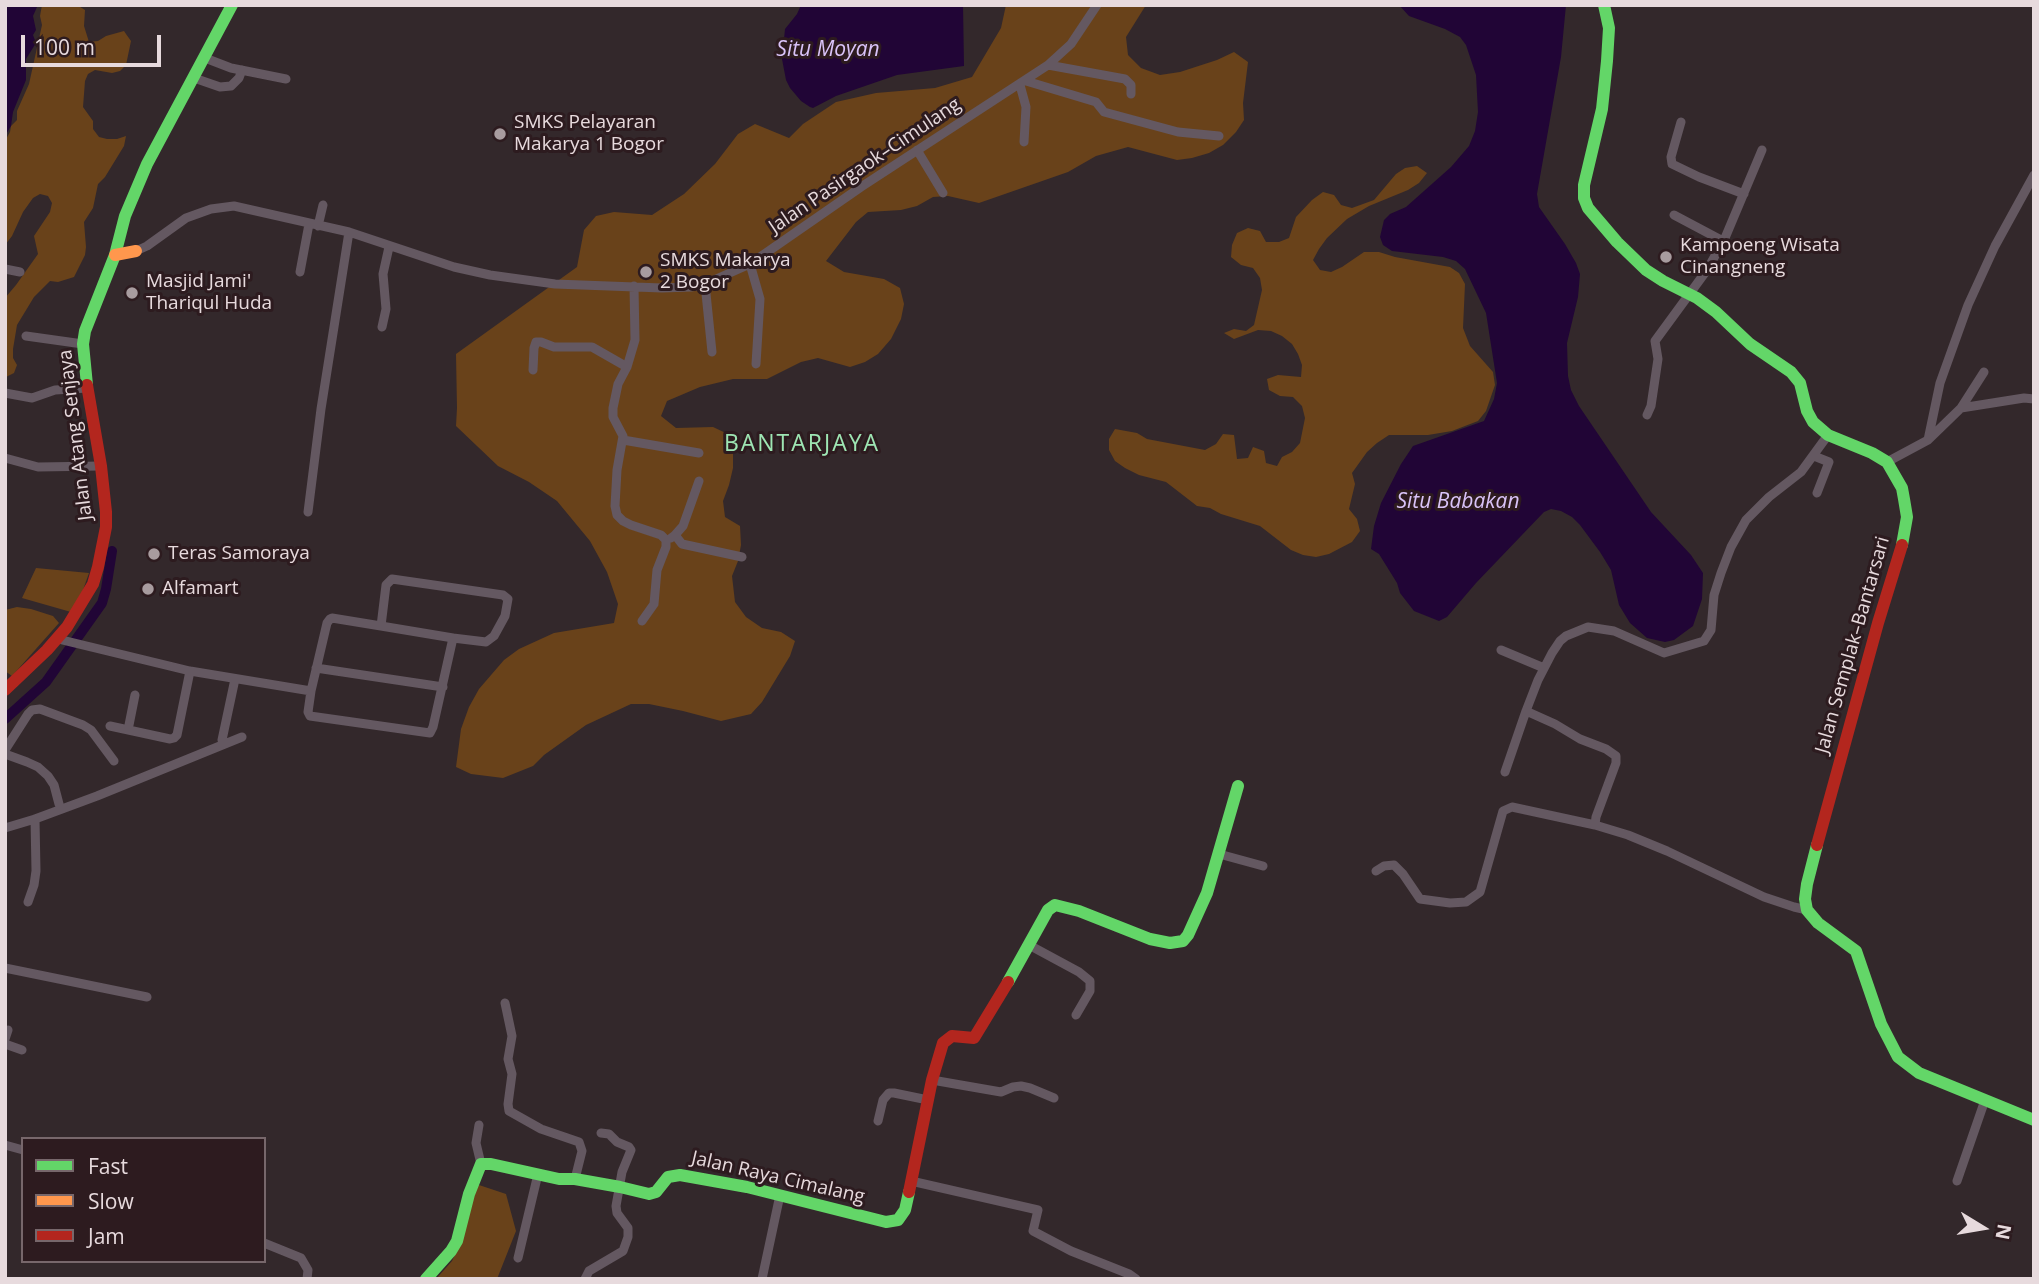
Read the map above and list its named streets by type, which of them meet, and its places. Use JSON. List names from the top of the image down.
{
  "streets": {
    "street": [
      "Jalan Pasirgaok–Cimulang",
      "Jalan Atang Senjaya",
      "Jalan Semplak–Bantarsari",
      "Jalan Raya Cimalang"
    ]
  },
  "crossings": [
    ["Jalan Pasirgaok–Cimulang", "Jalan Atang Senjaya"]
  ],
  "districts": ["BANTARJAYA"],
  "water": ["Situ Moyan", "Situ Babakan"],
  "places": [
    "SMKS Pelayaran Makarya 1 Bogor",
    "Kampoeng Wisata Cinangneng",
    "SMKS Makarya 2 Bogor",
    "Masjid Jami' Thariqul Huda",
    "Teras Samoraya",
    "Alfamart"
  ],
  "legend": ["Fast", "Slow", "Jam"],
  "scale_bar": "100 m",
  "north": "right"
}
